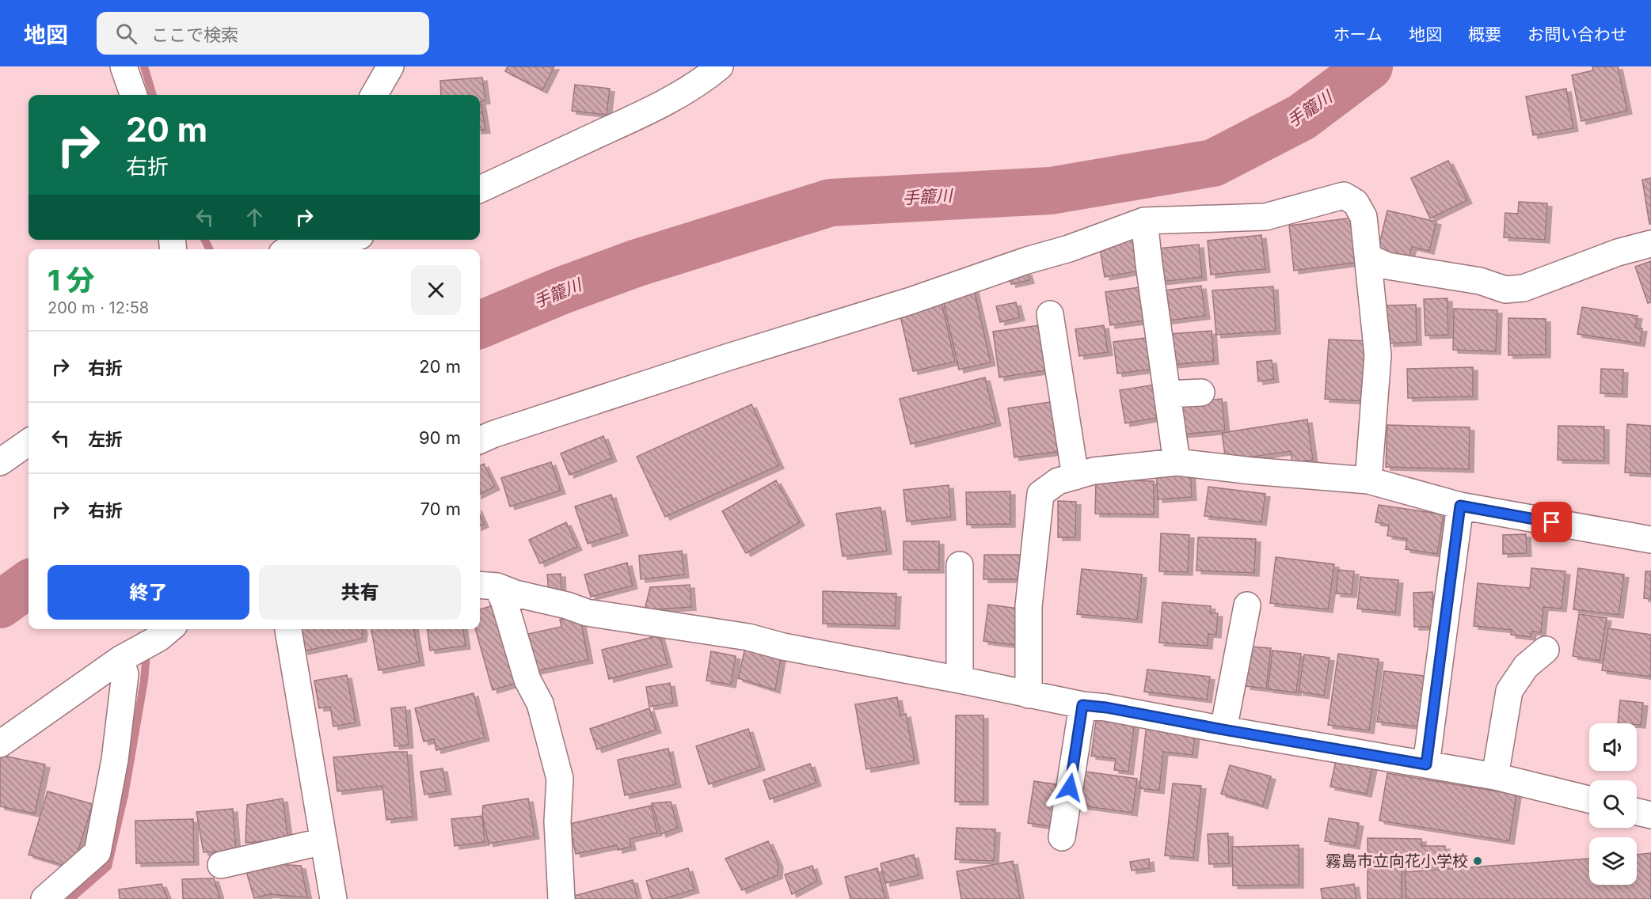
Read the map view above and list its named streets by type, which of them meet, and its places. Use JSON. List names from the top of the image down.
{
  "water": ["手籠川"],
  "places": ["霧島市立向花小学校"],
  "page": {
    "header": "地図",
    "search": "ここで検索",
    "nav": [
      "ホーム",
      "地図",
      "概要",
      "お問い合わせ"
    ],
    "turn": ["20 m", "右折"],
    "heading": ["1 分", "200 m · 12:58"],
    "list": [
      {
        "name": "右折",
        "value": "20 m"
      },
      {
        "name": "左折",
        "value": "90 m"
      },
      {
        "name": "右折",
        "value": "70 m"
      }
    ],
    "buttons": ["終了", "共有"]
  }
}
